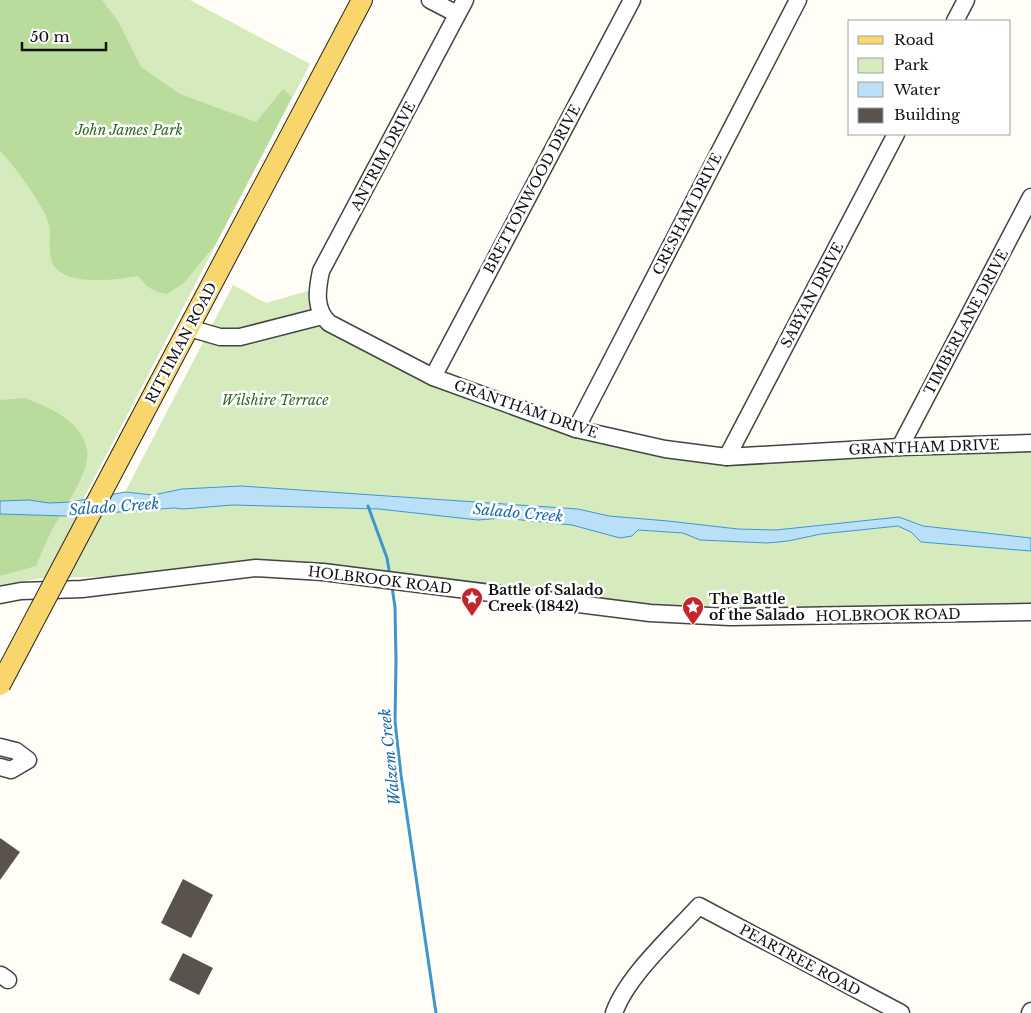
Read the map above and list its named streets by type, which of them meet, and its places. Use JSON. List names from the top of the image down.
{
  "streets": {
    "main road": ["RITTIMAN ROAD"],
    "street": [
      "ANTRIM DRIVE",
      "BRETTONWOOD DRIVE",
      "CRESHAM DRIVE",
      "SABYAN DRIVE",
      "TIMBERLANE DRIVE",
      "GRANTHAM DRIVE",
      "HOLBROOK ROAD",
      "PEARTREE ROAD"
    ]
  },
  "crossings": [
    ["ANTRIM DRIVE", "GRANTHAM DRIVE"],
    ["BRETTONWOOD DRIVE", "GRANTHAM DRIVE"],
    ["CRESHAM DRIVE", "GRANTHAM DRIVE"],
    ["SABYAN DRIVE", "GRANTHAM DRIVE"],
    ["TIMBERLANE DRIVE", "GRANTHAM DRIVE"]
  ],
  "water": ["Salado Creek", "Walzem Creek"],
  "parks": ["John James Park", "Wilshire Terrace"],
  "places": {
    "place": ["Battle of Salado Creek (1842)", "The Battle of the Salado"]
  },
  "legend": [
    "Road",
    "Park",
    "Water",
    "Building"
  ],
  "scale_bar": "50 m"
}
